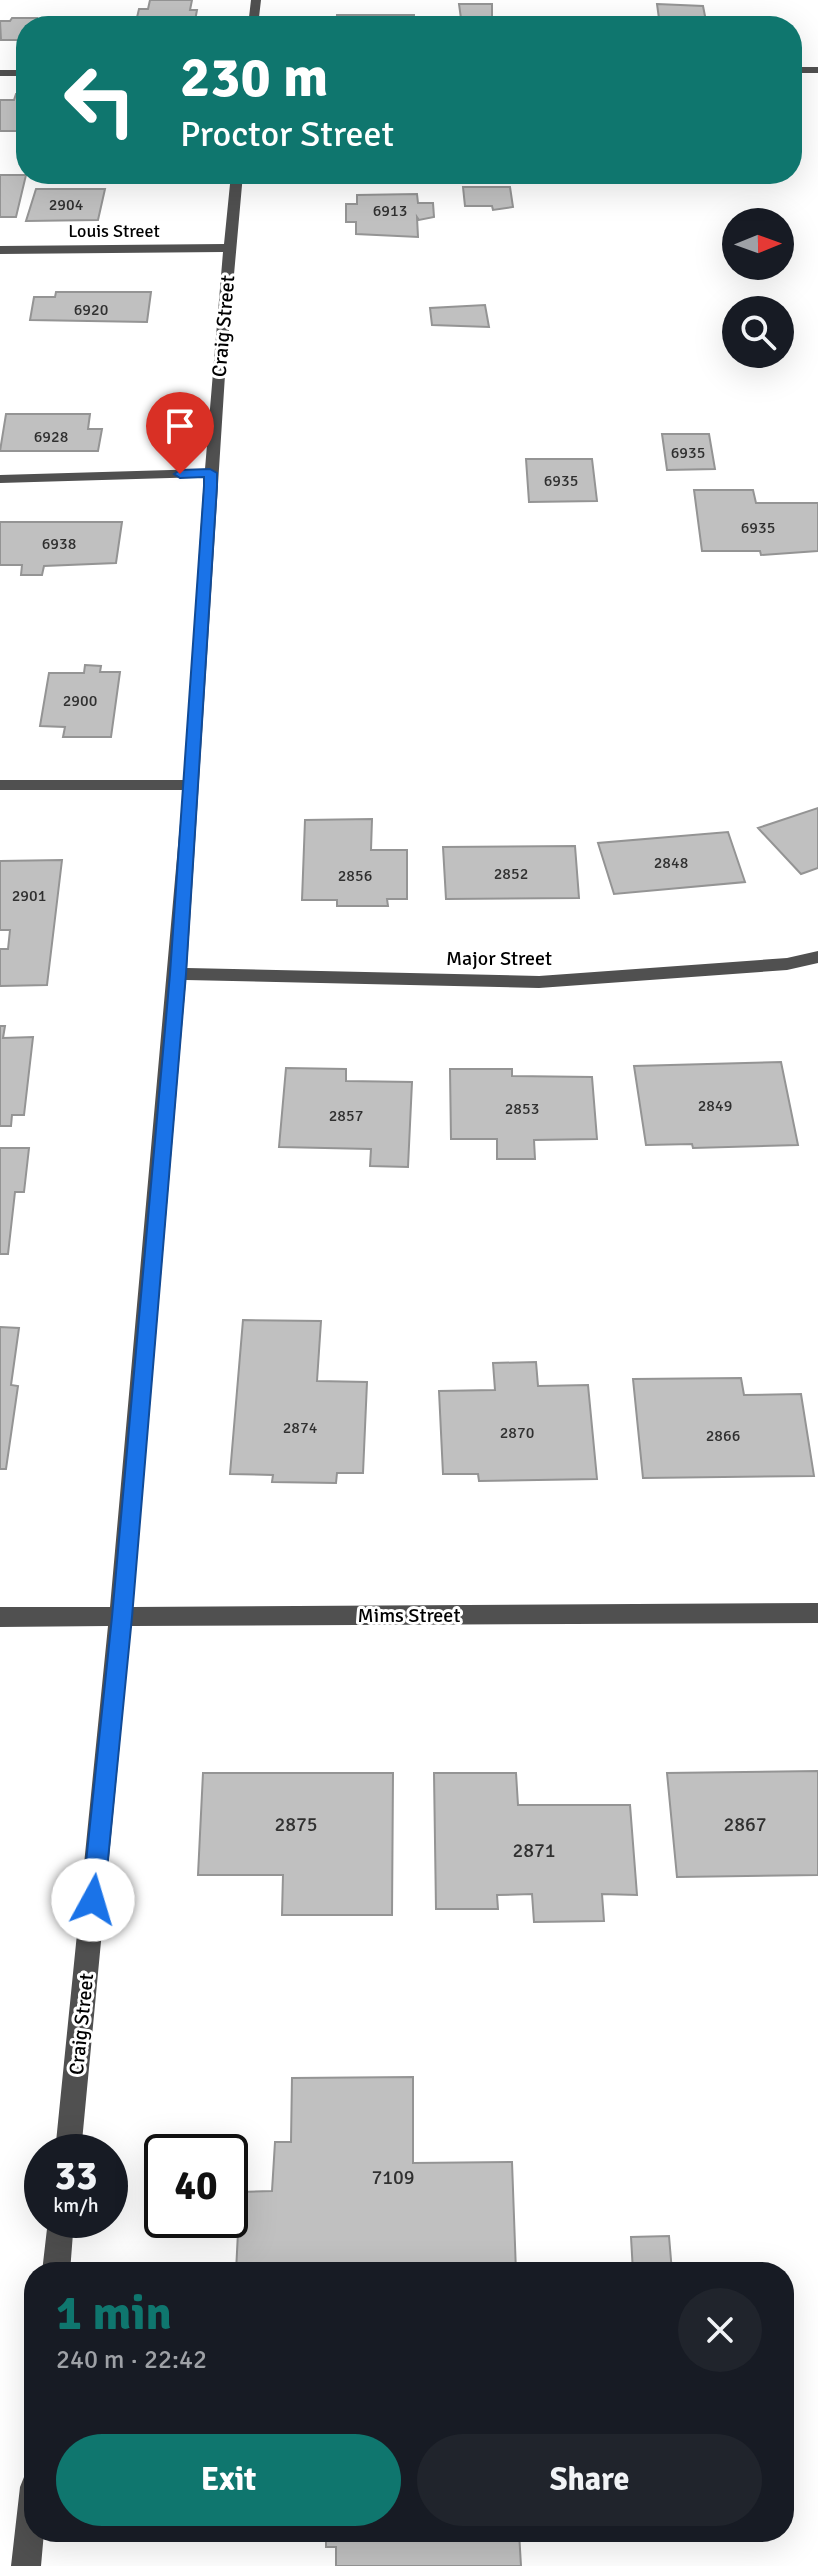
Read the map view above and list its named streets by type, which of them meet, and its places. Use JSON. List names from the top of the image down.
{
  "streets": {
    "street": [
      "Louis Street",
      "Craig Street",
      "Major Street",
      "Mims Street"
    ]
  },
  "crossings": [
    ["Louis Street", "Craig Street"],
    ["Craig Street", "Major Street"],
    ["Craig Street", "Mims Street"]
  ],
  "house_numbers": [
    "2904",
    "6913",
    "6920",
    "6928",
    "6935",
    "6935",
    "6935",
    "6938",
    "2900",
    "2848",
    "2852",
    "2856",
    "2901",
    "2849",
    "2853",
    "2857",
    "2874",
    "2870",
    "2866",
    "2875",
    "2867",
    "2871",
    "7109"
  ],
  "north": "right",
  "page": {
    "turn": ["230 m", "Proctor Street"],
    "speed": "33 km/h",
    "limit": "40",
    "heading": ["1 min", "240 m · 22:42"],
    "buttons": ["Exit", "Share"]
  }
}
